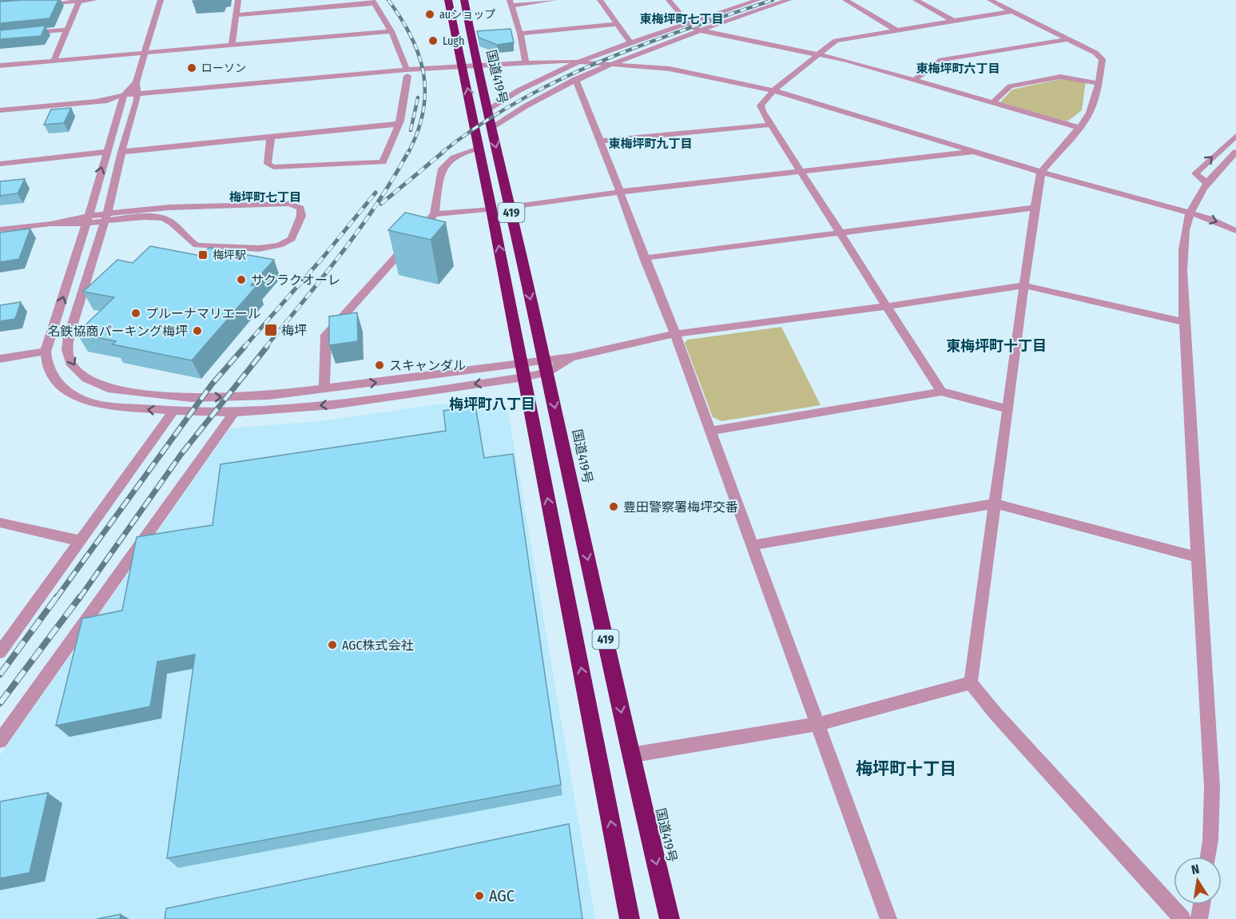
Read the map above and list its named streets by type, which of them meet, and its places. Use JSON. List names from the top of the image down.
{
  "streets": {
    "highway": ["国道419号", "419"]
  },
  "districts": [
    "東梅坪町七丁目",
    "東梅坪町六丁目",
    "東梅坪町九丁目",
    "梅坪町七丁目",
    "東梅坪町十丁目",
    "梅坪町八丁目",
    "梅坪町十丁目"
  ],
  "places": {
    "other": [
      "auショップ",
      "Lugh",
      "ローソン",
      "サクラクオーレ",
      "プルーナマリエール",
      "名鉄協商パーキング梅坪",
      "スキャンダル",
      "豊田警察署梅坪交番",
      "AGC株式会社",
      "AGC"
    ],
    "transit": ["梅坪駅", "梅坪"]
  },
  "north": "top"
}
